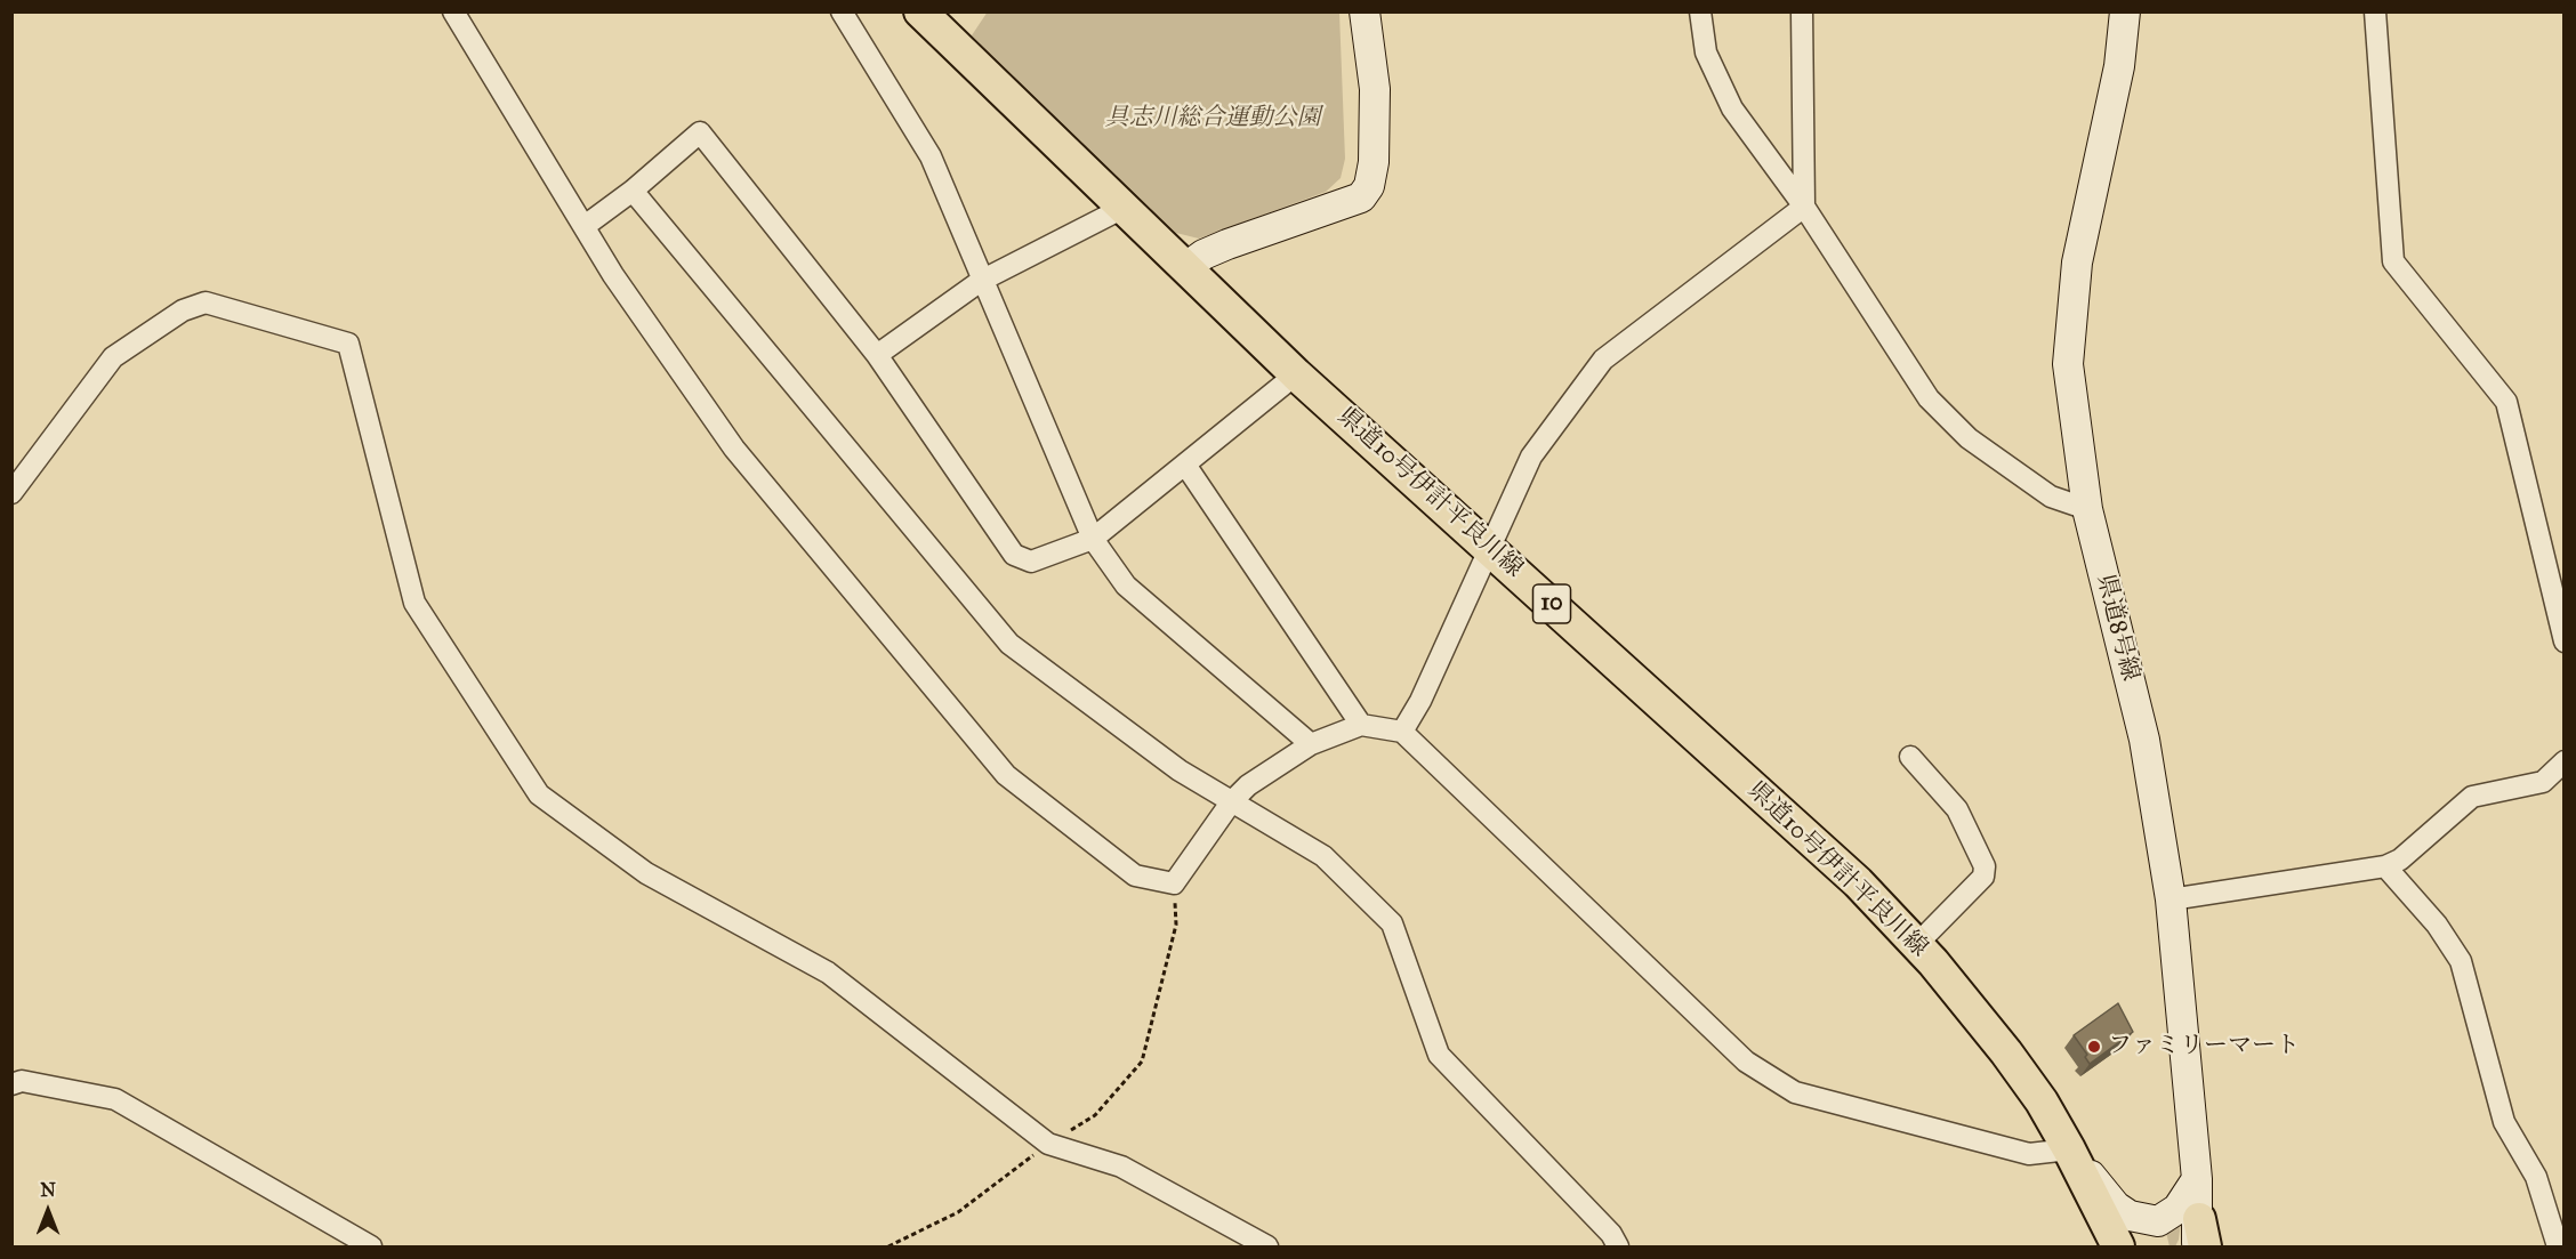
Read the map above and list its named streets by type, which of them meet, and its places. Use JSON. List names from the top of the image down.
{
  "streets": {
    "main road": ["県道10号伊計平良川線", "10", "県道8号線"]
  },
  "parks": ["具志川総合運動公園"],
  "places": ["ファミリーマート"],
  "north": "top"
}
